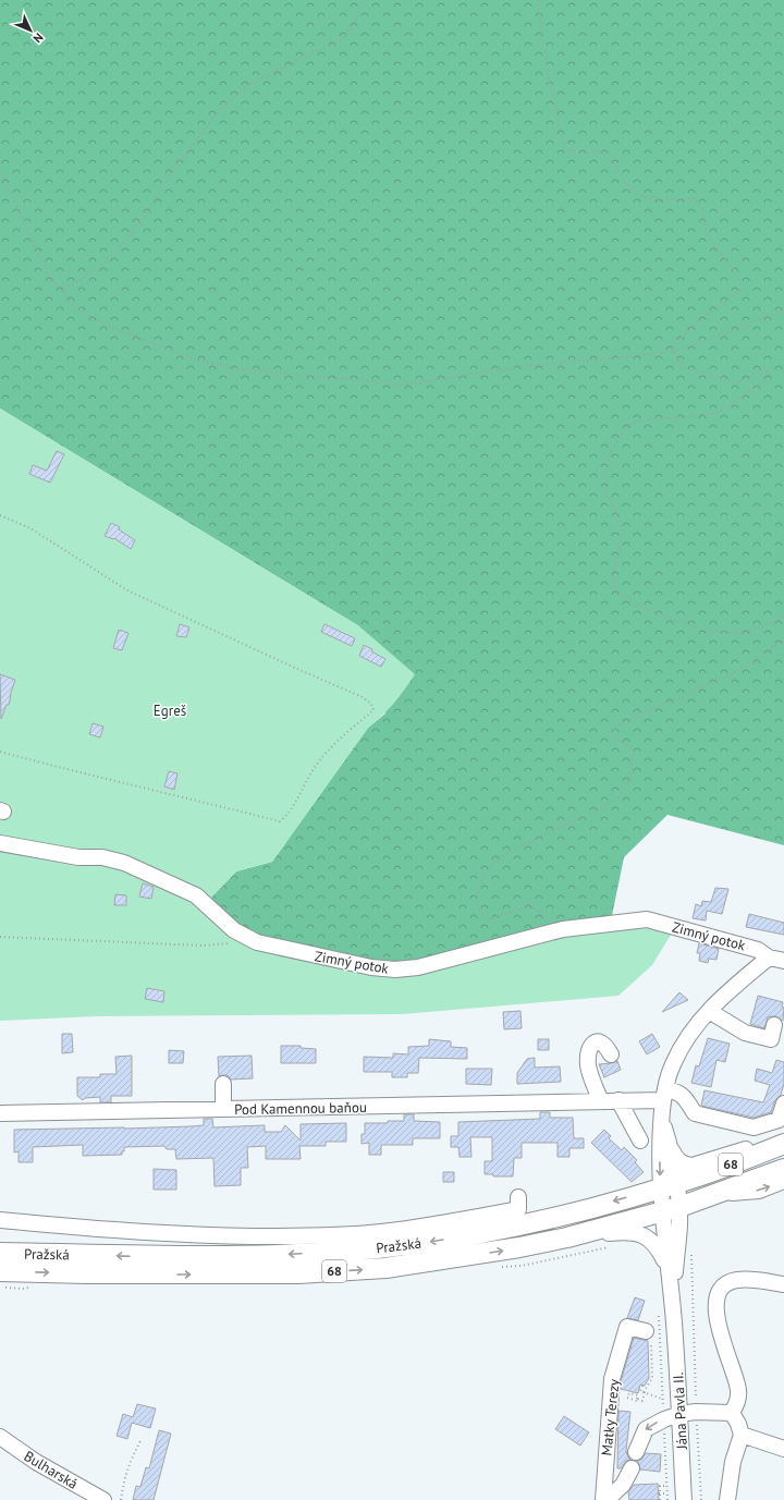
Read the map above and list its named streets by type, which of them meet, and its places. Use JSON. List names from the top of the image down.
{
  "streets": {
    "main road": ["68", "Pražská"],
    "street": [
      "Zimný potok",
      "Pod Kamennou baňou",
      "Jána Pavla II.",
      "Matky Terezy",
      "Bulharská"
    ]
  },
  "crossings": [
    ["Pražská", "Jána Pavla II."]
  ],
  "parks": ["Egreš"],
  "north": "bottom right"
}
